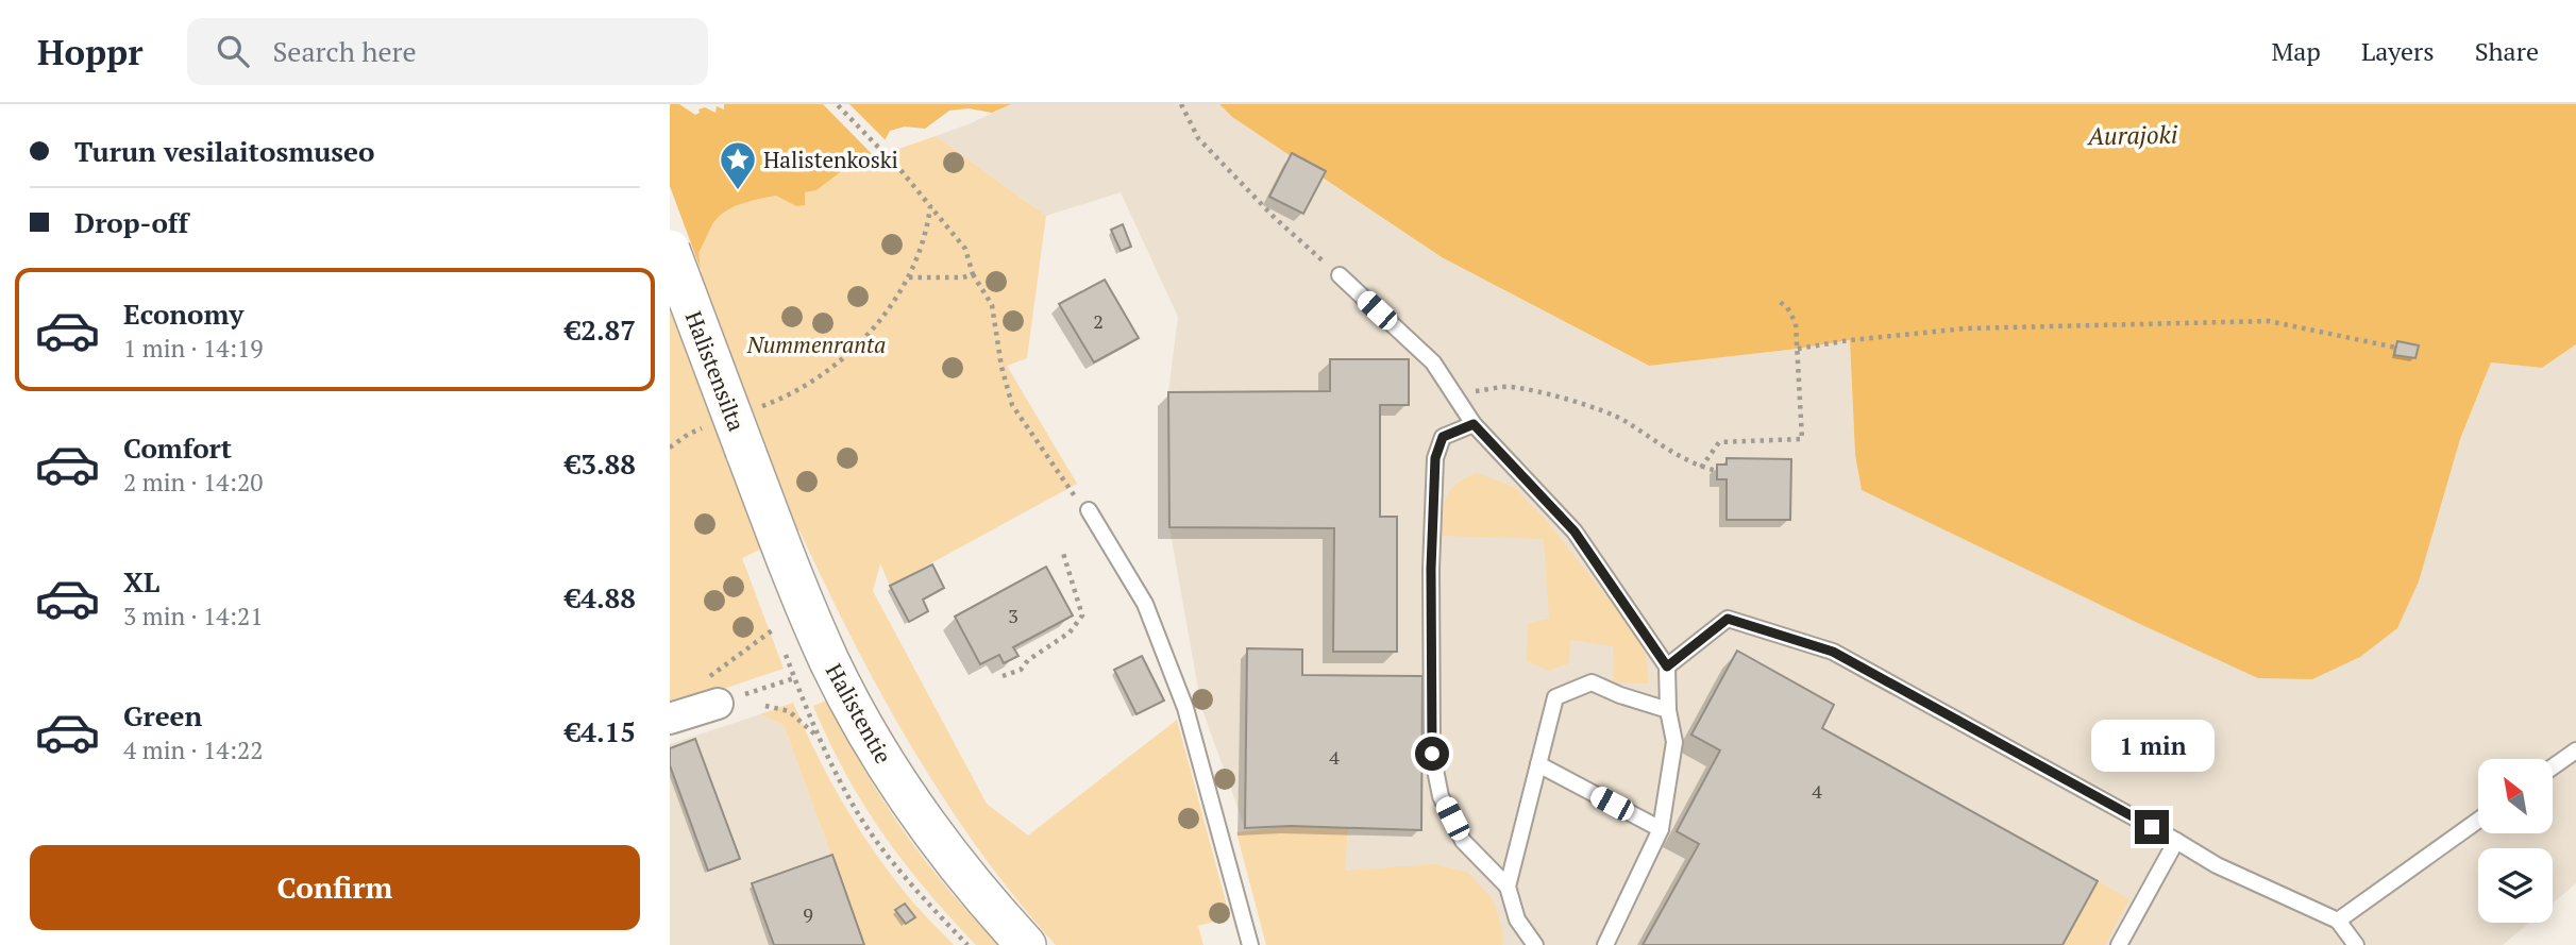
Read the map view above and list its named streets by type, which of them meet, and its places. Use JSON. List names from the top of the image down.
{
  "streets": {
    "street": ["Halistensilta", "Halistentie"]
  },
  "crossings": [
    ["Halistensilta", "Halistentie"]
  ],
  "water": ["Aurajoki"],
  "parks": ["Nummenranta"],
  "places": {
    "place": ["Halistenkoski"]
  },
  "house_numbers": [
    "2",
    "3",
    "4",
    "4",
    "9"
  ],
  "north": "top left",
  "page": {
    "header": "Hoppr",
    "search": "Search here",
    "nav": ["Map", "Layers", "Share"],
    "banner": ["Turun vesilaitosmuseo", "Drop-off"],
    "list": [
      {
        "name": "Economy",
        "note": "1 min · 14:19",
        "value": "€2.87"
      },
      {
        "name": "Comfort",
        "note": "2 min · 14:20",
        "value": "€3.88"
      },
      {
        "name": "XL",
        "note": "3 min · 14:21",
        "value": "€4.88"
      },
      {
        "name": "Green",
        "note": "4 min · 14:22",
        "value": "€4.15"
      }
    ],
    "bubble": "1 min",
    "buttons": "Confirm"
  }
}
